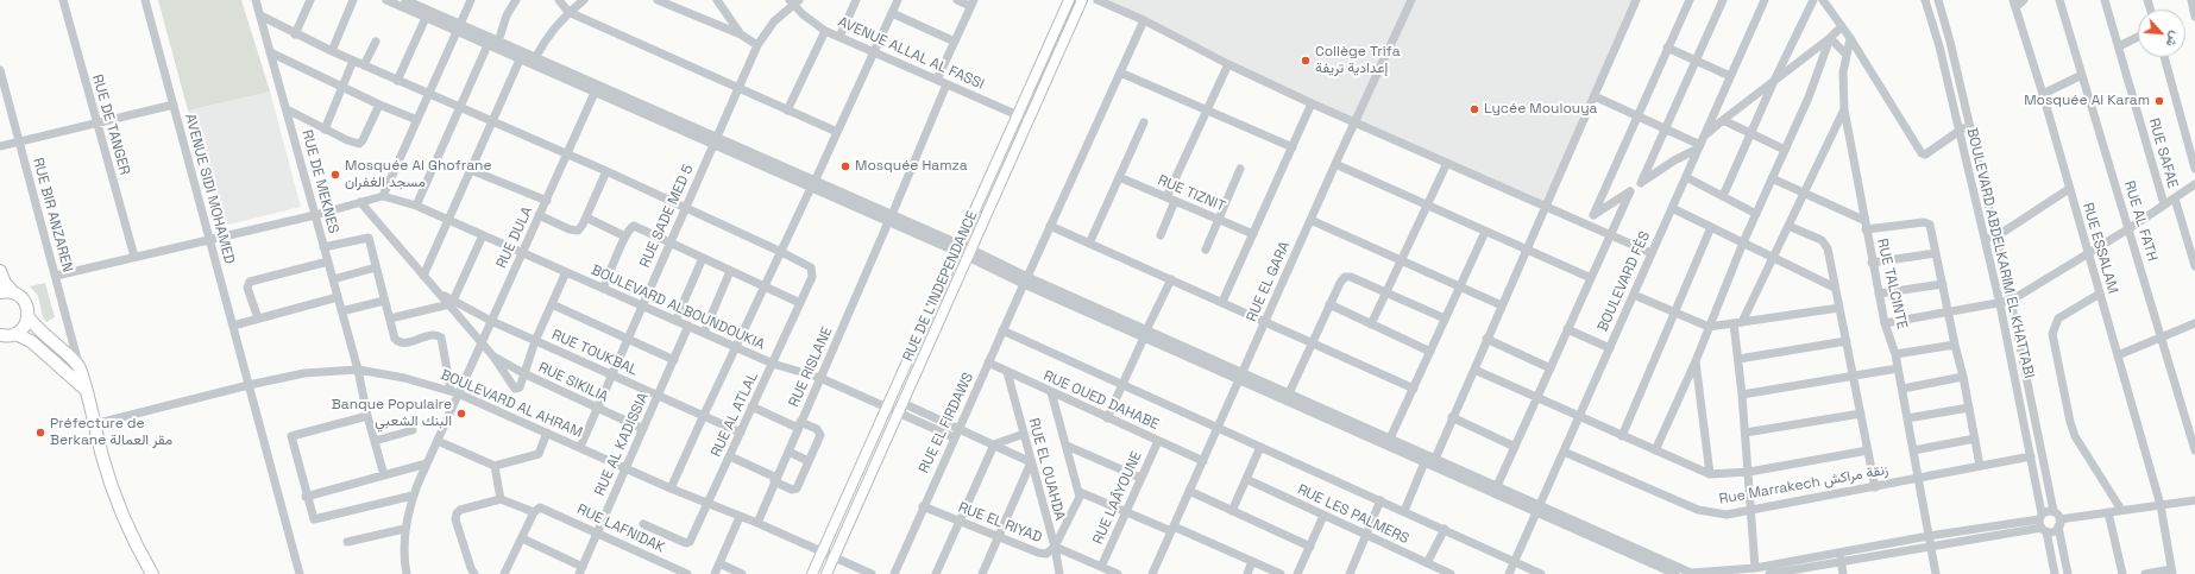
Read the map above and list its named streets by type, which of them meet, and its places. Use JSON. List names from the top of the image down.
{
  "streets": {
    "main road": ["RUE DE L'INDEPENDANCE"],
    "street": [
      "AVENUE ALLAL AL FASSI",
      "RUE DE TANGER",
      "RUE SAFAE",
      "RUE DE MEKNES",
      "AVENUE SIDI MOHAMED",
      "RUE TIZNIT",
      "RUE BIR ANZAREN",
      "RUE SADE MED 5",
      "RUE AL FATH",
      "RUE DULA",
      "RUE ESSALAM",
      "BOULEVARD ABDELKARIM EL KHATTABI",
      "RUE EL GARA",
      "BOULEVARD FÈS",
      "RUE TALCINTE",
      "BOULEVARD ALBOUNDOUKIA",
      "RUE TOUKBAL",
      "RUE RISLANE",
      "RUE SIKILIA",
      "RUE OUED DAHABE",
      "BOULEVARD AL AHRAM",
      "RUE AL ATLAL",
      "RUE EL FIRDAWS",
      "RUE AL KADISSIA",
      "RUE EL OUAHDA",
      "Rue Marrakech زنقة مراكش",
      "RUE LAÂYOUNE",
      "RUE LES PALMERS",
      "RUE EL RIYAD",
      "RUE LAFNIDAK"
    ]
  },
  "crossings": [
    ["AVENUE ALLAL AL FASSI", "RUE SADE MED 5"],
    ["AVENUE ALLAL AL FASSI", "RUE DE L'INDEPENDANCE"],
    ["AVENUE ALLAL AL FASSI", "RUE RISLANE"],
    ["RUE DE MEKNES", "BOULEVARD AL AHRAM"],
    ["AVENUE SIDI MOHAMED", "BOULEVARD AL AHRAM"],
    ["RUE SADE MED 5", "BOULEVARD ALBOUNDOUKIA"],
    ["RUE SADE MED 5", "RUE TOUKBAL"],
    ["RUE SADE MED 5", "RUE SIKILIA"],
    ["RUE SADE MED 5", "BOULEVARD AL AHRAM"],
    ["RUE DULA", "BOULEVARD ALBOUNDOUKIA"],
    ["RUE DULA", "RUE TOUKBAL"],
    ["RUE DULA", "BOULEVARD AL AHRAM"],
    ["BOULEVARD ABDELKARIM EL KHATTABI", "Rue Marrakech زنقة مراكش"],
    ["RUE EL GARA", "RUE OUED DAHABE"],
    ["BOULEVARD FÈS", "Rue Marrakech زنقة مراكش"],
    ["RUE TALCINTE", "Rue Marrakech زنقة مراكش"],
    ["RUE DE L'INDEPENDANCE", "BOULEVARD ALBOUNDOUKIA"],
    ["RUE DE L'INDEPENDANCE", "BOULEVARD AL AHRAM"],
    ["BOULEVARD ALBOUNDOUKIA", "RUE RISLANE"],
    ["BOULEVARD ALBOUNDOUKIA", "RUE AL ATLAL"],
    ["BOULEVARD ALBOUNDOUKIA", "RUE EL FIRDAWS"],
    ["BOULEVARD ALBOUNDOUKIA", "RUE AL KADISSIA"],
    ["RUE TOUKBAL", "RUE AL ATLAL"],
    ["RUE TOUKBAL", "RUE AL KADISSIA"],
    ["RUE RISLANE", "BOULEVARD AL AHRAM"],
    ["RUE SIKILIA", "RUE AL KADISSIA"],
    ["RUE OUED DAHABE", "RUE EL FIRDAWS"],
    ["RUE OUED DAHABE", "RUE EL OUAHDA"],
    ["RUE OUED DAHABE", "RUE LAÂYOUNE"],
    ["BOULEVARD AL AHRAM", "RUE AL ATLAL"],
    ["BOULEVARD AL AHRAM", "RUE AL KADISSIA"],
    ["RUE EL FIRDAWS", "RUE EL RIYAD"],
    ["RUE AL KADISSIA", "RUE LAFNIDAK"],
    ["RUE EL OUAHDA", "RUE EL RIYAD"],
    ["RUE LAÂYOUNE", "RUE EL RIYAD"]
  ],
  "places": [
    "Collège Trifa إعدادية تريفة",
    "Mosquée Al Karam",
    "Lycée Moulouya",
    "Mosquée Hamza",
    "Mosquée Al Ghofrane مسجد الغفران",
    "Banque Populaire البنك الشعبي",
    "Préfecture de Berkane مقر العمالة"
  ],
  "north": "bottom right"
}
